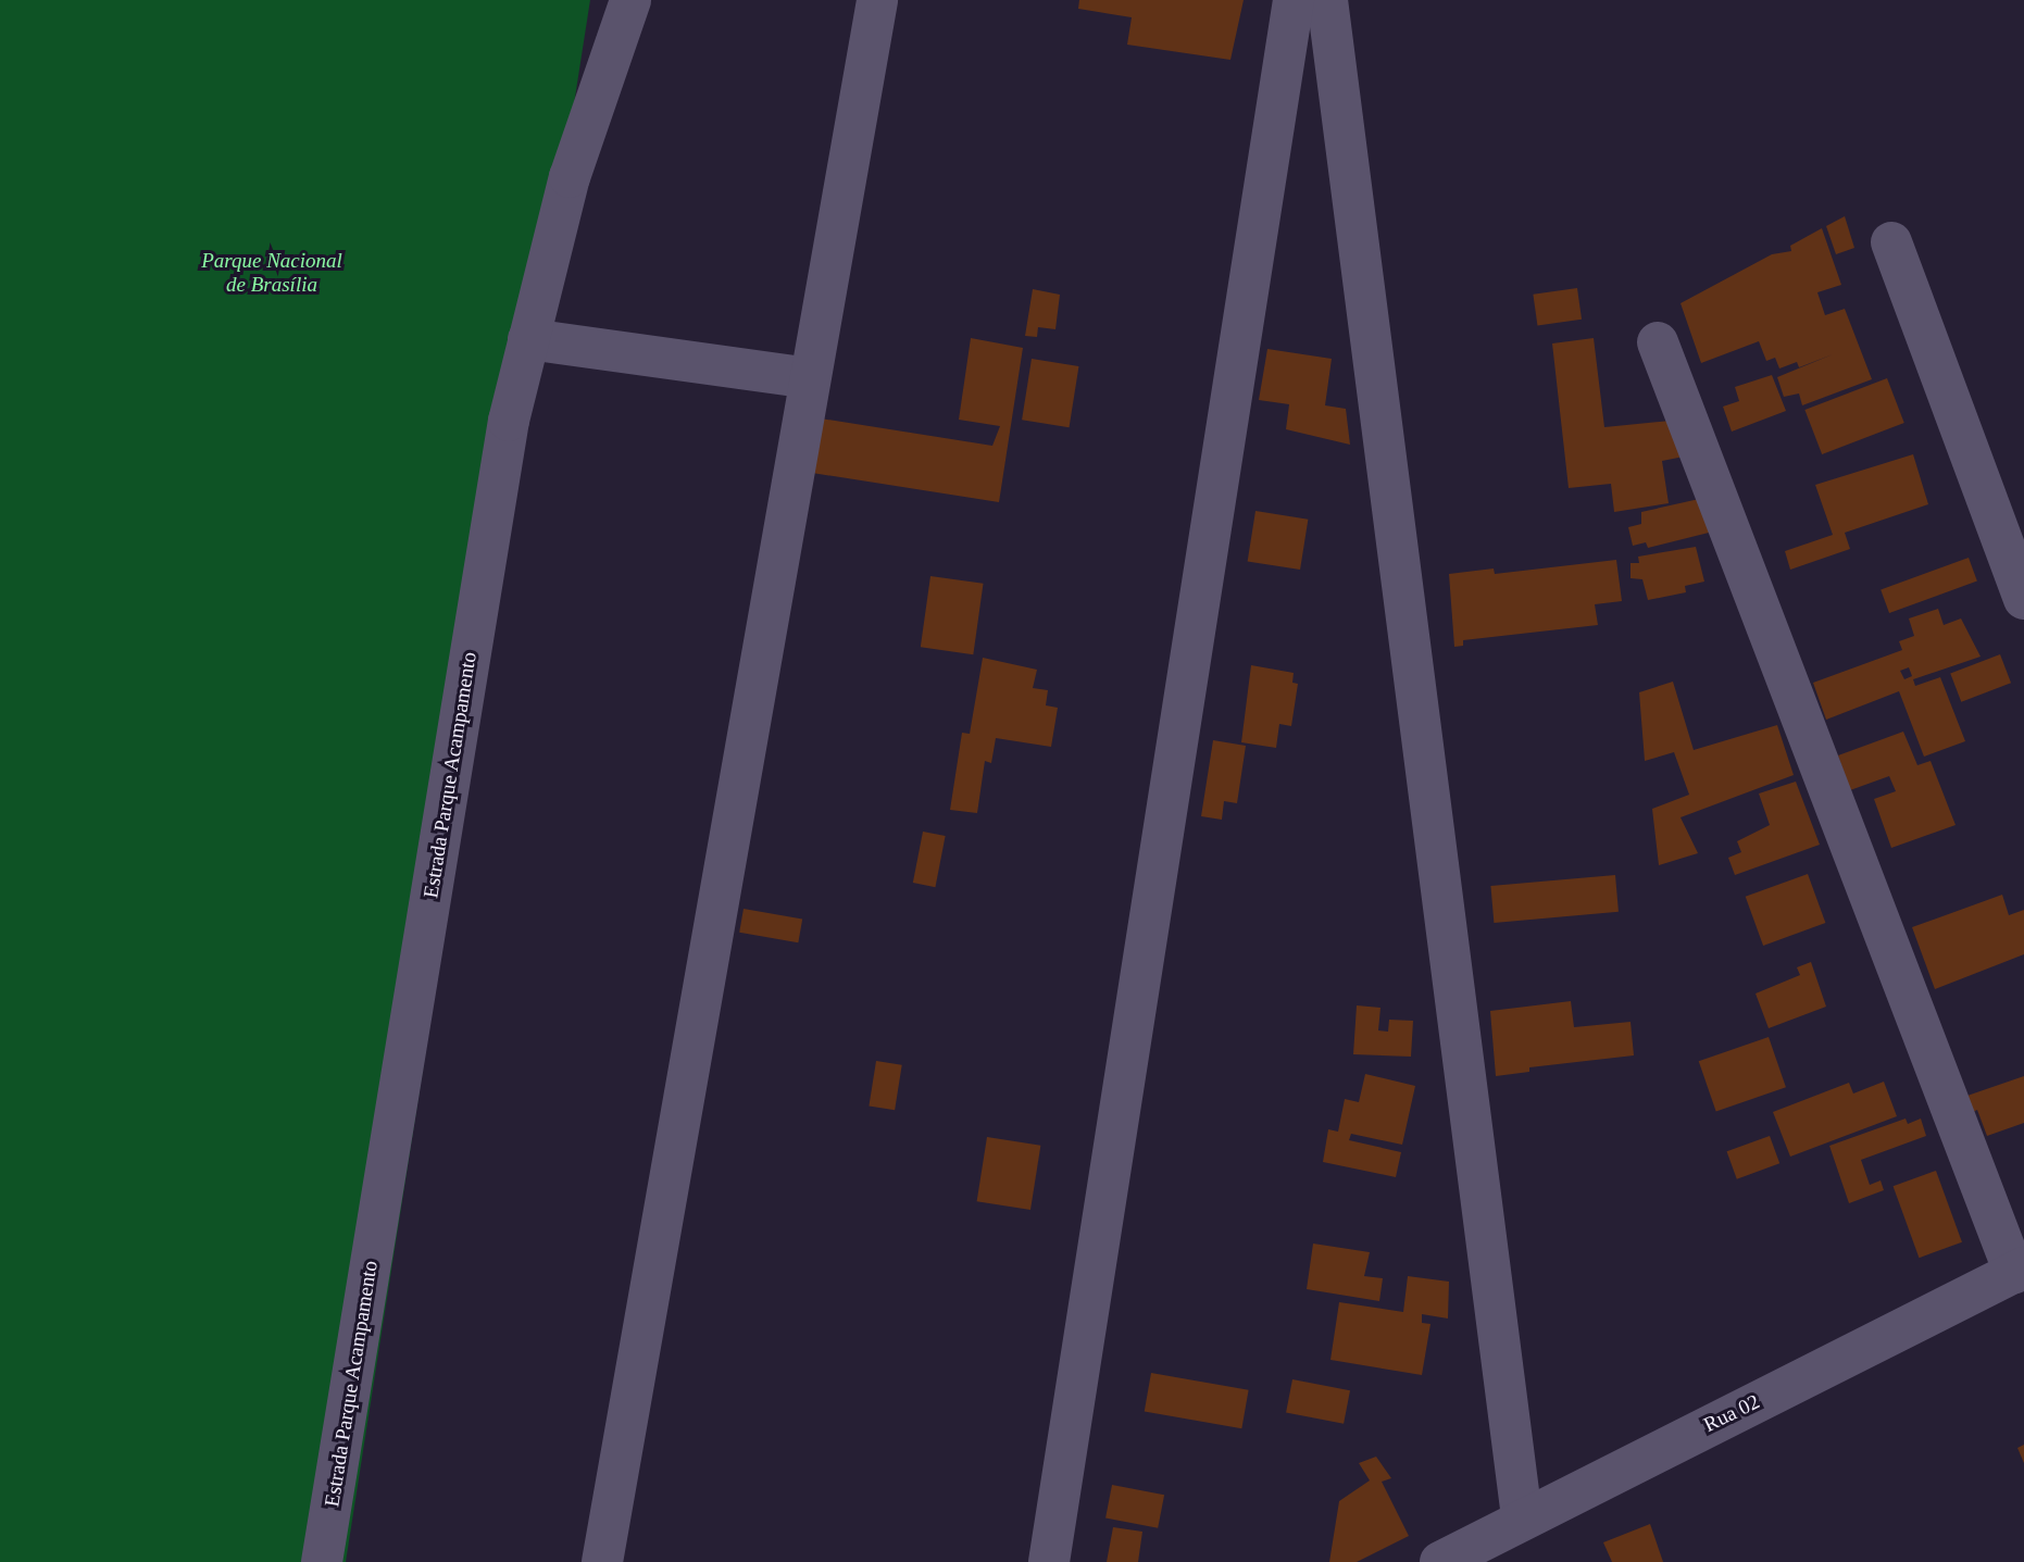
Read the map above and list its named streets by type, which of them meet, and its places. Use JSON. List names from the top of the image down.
{
  "streets": {
    "street": ["Estrada Parque Acampamento", "Rua 02"]
  },
  "parks": ["Parque Nacional de Brasília"]
}
